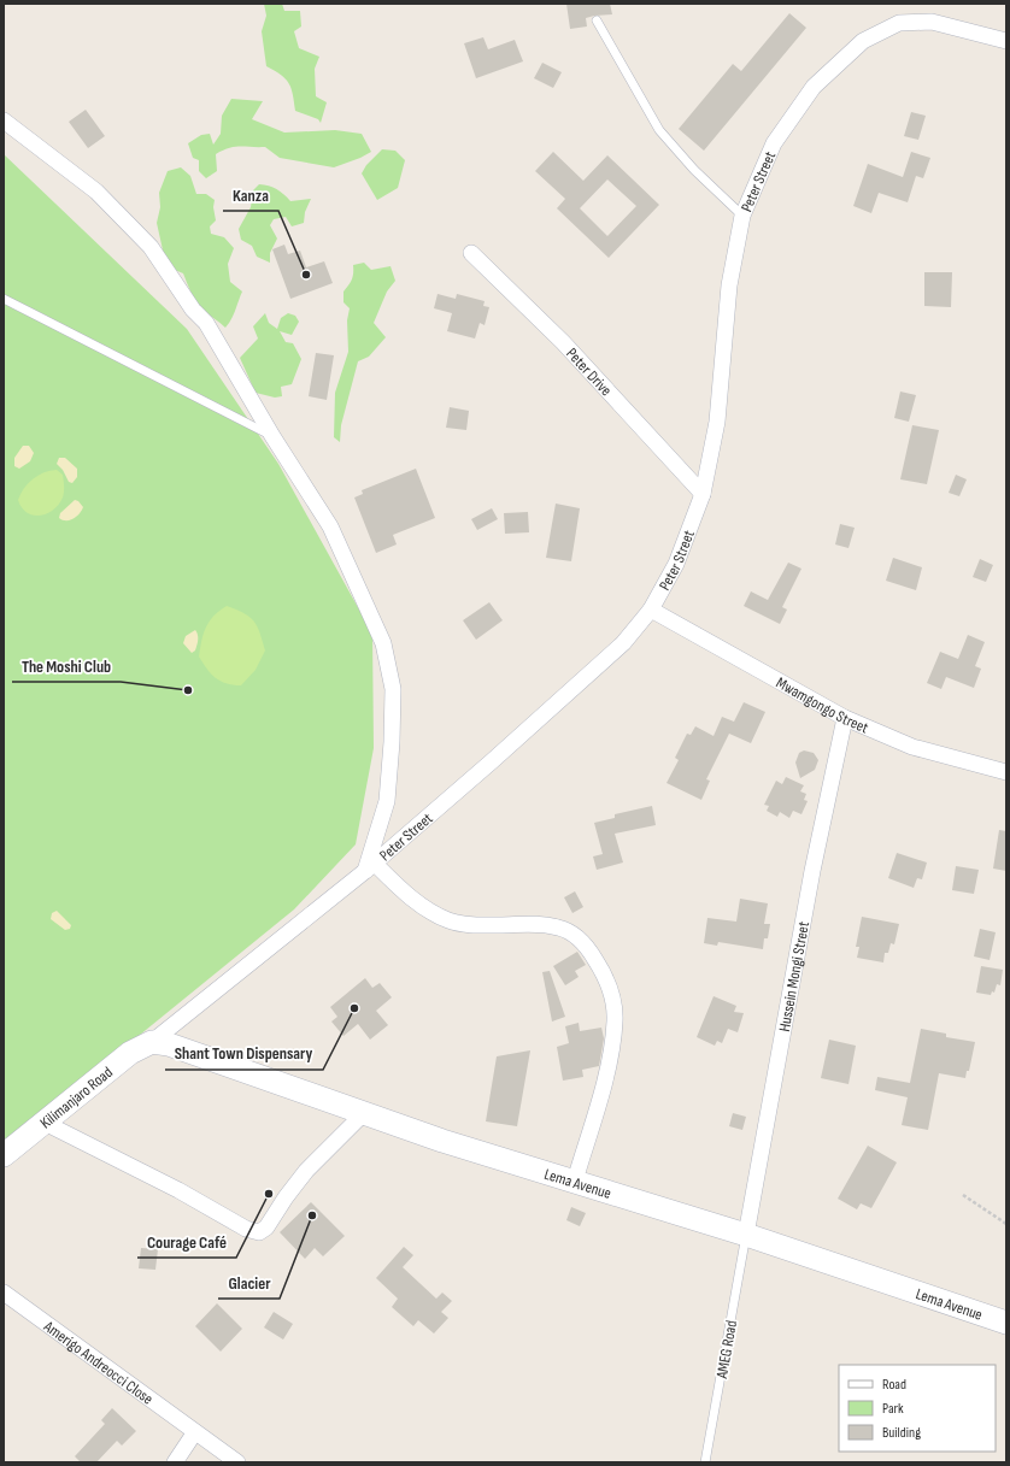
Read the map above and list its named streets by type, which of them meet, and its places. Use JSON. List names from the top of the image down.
{
  "streets": {
    "main road": ["Kilimanjaro Road", "Lema Avenue"],
    "street": [
      "Peter Street",
      "Peter Drive",
      "Mwamgongo Street",
      "Hussein Mongi Street",
      "Amerigo Andreocci Close"
    ],
    "lane": ["AMEG Road"]
  },
  "crossings": [
    ["Peter Street", "Peter Drive"],
    ["Peter Street", "Mwamgongo Street"],
    ["Peter Street", "Kilimanjaro Road"],
    ["Peter Street", "Lema Avenue"],
    ["Mwamgongo Street", "Hussein Mongi Street"],
    ["Hussein Mongi Street", "Lema Avenue"],
    ["Hussein Mongi Street", "AMEG Road"],
    ["Kilimanjaro Road", "Lema Avenue"],
    ["Lema Avenue", "AMEG Road"]
  ],
  "places": [
    "Kanza",
    "The Moshi Club",
    "Shant Town Dispensary",
    "Courage Café",
    "Glacier"
  ],
  "legend": ["Road", "Park", "Building"]
}
